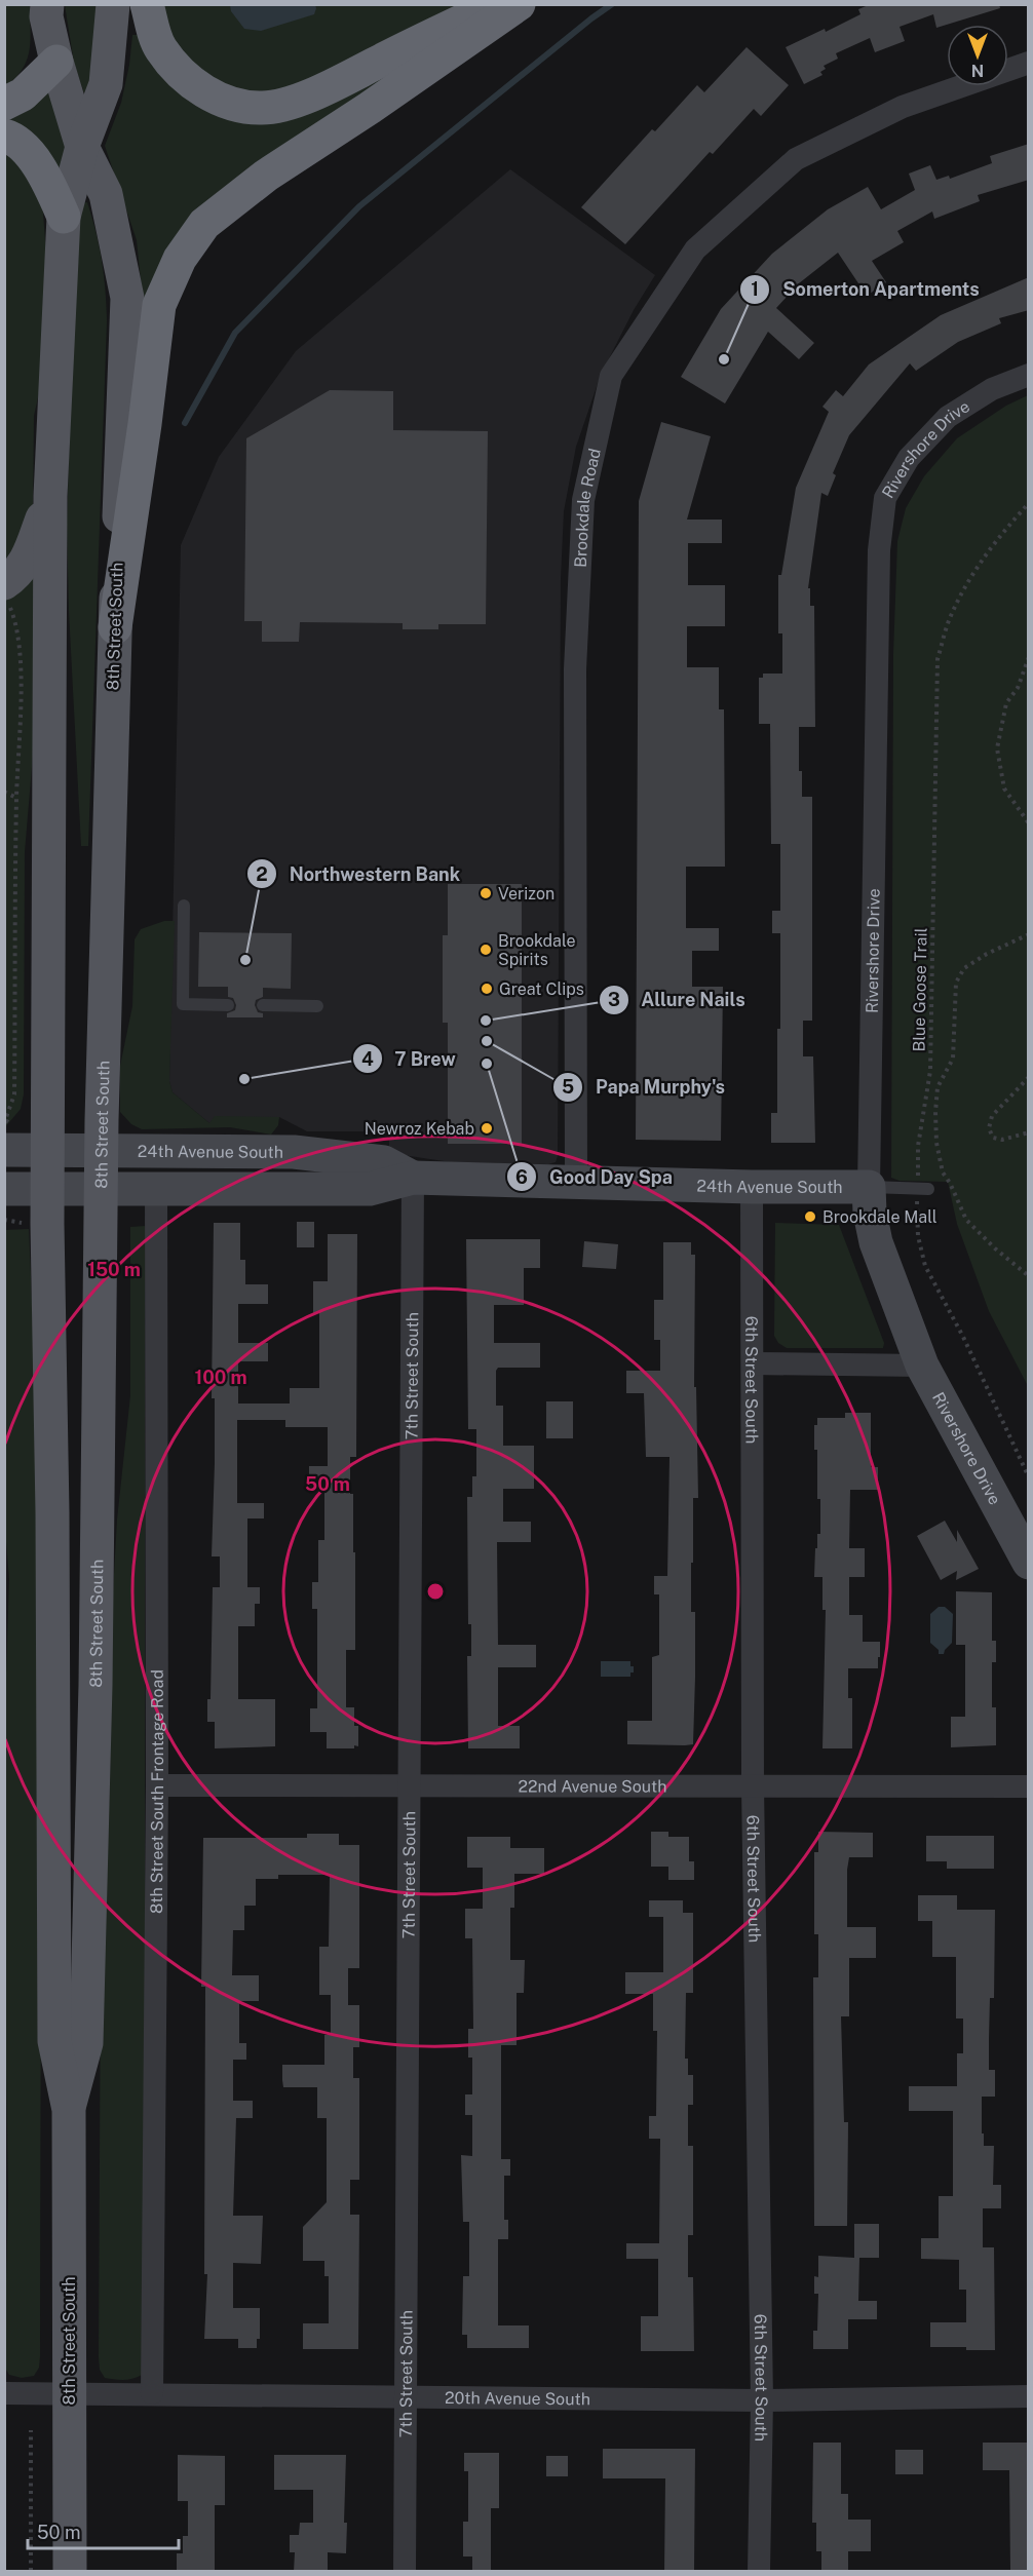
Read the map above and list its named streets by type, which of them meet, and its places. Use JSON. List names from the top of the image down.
{
  "streets": {
    "main road": ["8th Street South"],
    "street": [
      "Rivershore Drive",
      "Brookdale Road",
      "24th Avenue South",
      "7th Street South",
      "6th Street South",
      "22nd Avenue South",
      "8th Street South Frontage Road",
      "20th Avenue South"
    ],
    "path": ["Blue Goose Trail"]
  },
  "crossings": [
    ["Rivershore Drive", "24th Avenue South"],
    ["Brookdale Road", "24th Avenue South"],
    ["8th Street South", "24th Avenue South"],
    ["8th Street South", "20th Avenue South"],
    ["24th Avenue South", "7th Street South"],
    ["24th Avenue South", "6th Street South"],
    ["24th Avenue South", "8th Street South Frontage Road"],
    ["7th Street South", "22nd Avenue South"],
    ["7th Street South", "20th Avenue South"],
    ["6th Street South", "22nd Avenue South"],
    ["6th Street South", "20th Avenue South"],
    ["22nd Avenue South", "8th Street South Frontage Road"],
    ["8th Street South Frontage Road", "20th Avenue South"]
  ],
  "places": [
    "Somerton Apartments",
    "Verizon",
    "Brookdale Spirits",
    "Northwestern Bank",
    "Great Clips",
    "Allure Nails",
    "Papa Murphy's",
    "Good Day Spa",
    "7 Brew",
    "Newroz Kebab",
    "Brookdale Mall"
  ],
  "scale_bar": "50 m",
  "north": "bottom",
  "rings": ["150 m", "100 m", "50 m"]
}
